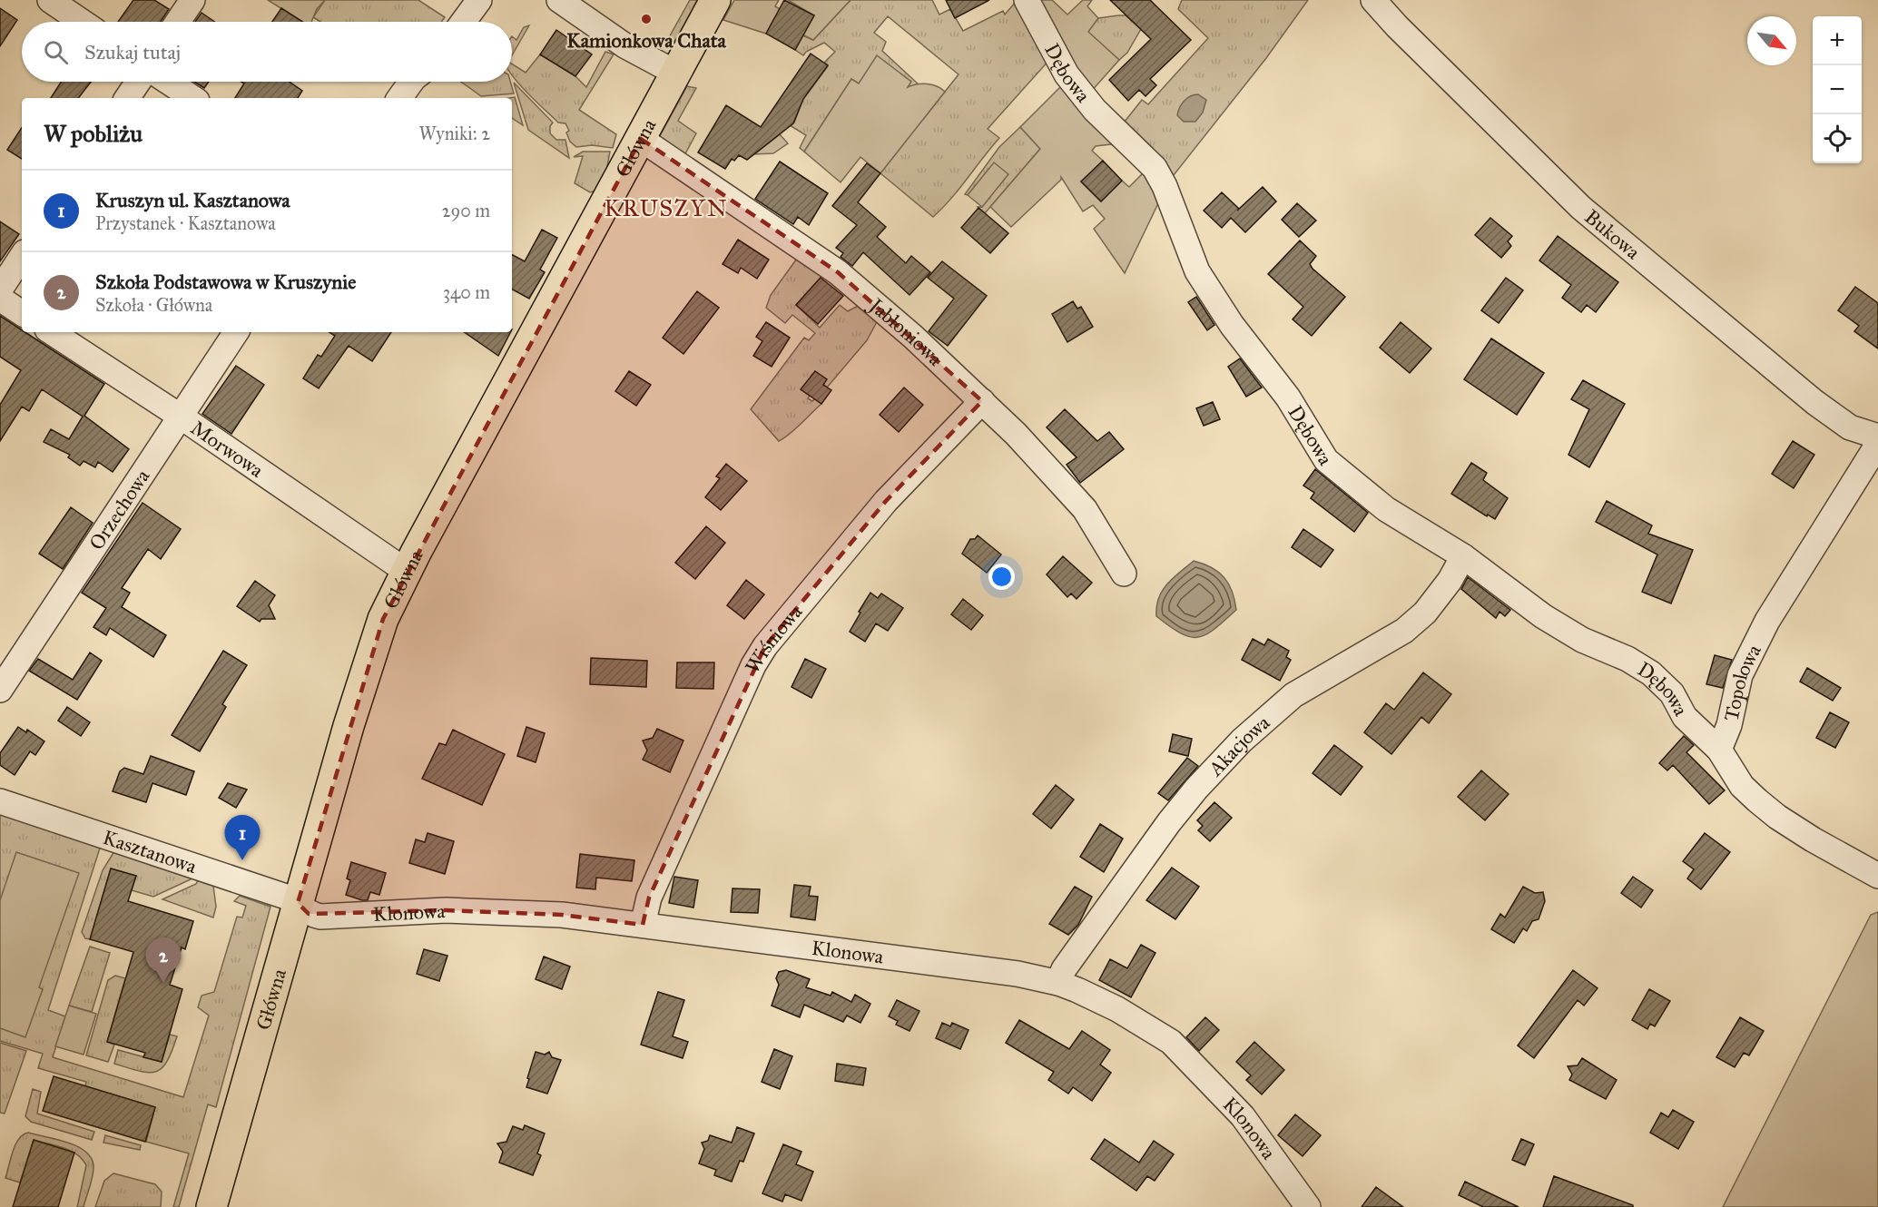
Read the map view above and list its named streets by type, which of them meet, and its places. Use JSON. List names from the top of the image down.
{
  "streets": {
    "main road": ["Główna"],
    "street": [
      "Dębowa",
      "Bukowa",
      "Jabłoniowa",
      "Morwowa",
      "Orzechowa",
      "Wiśniowa",
      "Topolowa",
      "Akacjowa",
      "Kasztanowa",
      "Klonowa"
    ]
  },
  "crossings": [
    ["Dębowa", "Topolowa"],
    ["Dębowa", "Akacjowa"],
    ["Główna", "Jabłoniowa"],
    ["Główna", "Morwowa"],
    ["Główna", "Kasztanowa"],
    ["Główna", "Klonowa"],
    ["Jabłoniowa", "Wiśniowa"],
    ["Morwowa", "Orzechowa"],
    ["Wiśniowa", "Klonowa"],
    ["Akacjowa", "Klonowa"],
    ["Kasztanowa", "Klonowa"]
  ],
  "districts": ["KRUSZYN"],
  "places": ["Kamionkowa Chata"],
  "north": "bottom right",
  "page": {
    "map_buttons": ["+", "−"],
    "search": "Szukaj tutaj",
    "heading": ["W pobliżu", "Wyniki: 2"],
    "list": [
      {
        "mark": "1",
        "name": "Kruszyn ul. Kasztanowa",
        "note": "Przystanek · Kasztanowa",
        "value": "290 m"
      },
      {
        "mark": "2",
        "name": "Szkoła Podstawowa w Kruszynie",
        "note": "Szkoła · Główna",
        "value": "340 m"
      }
    ],
    "pins": ["1", "2"]
  }
}
